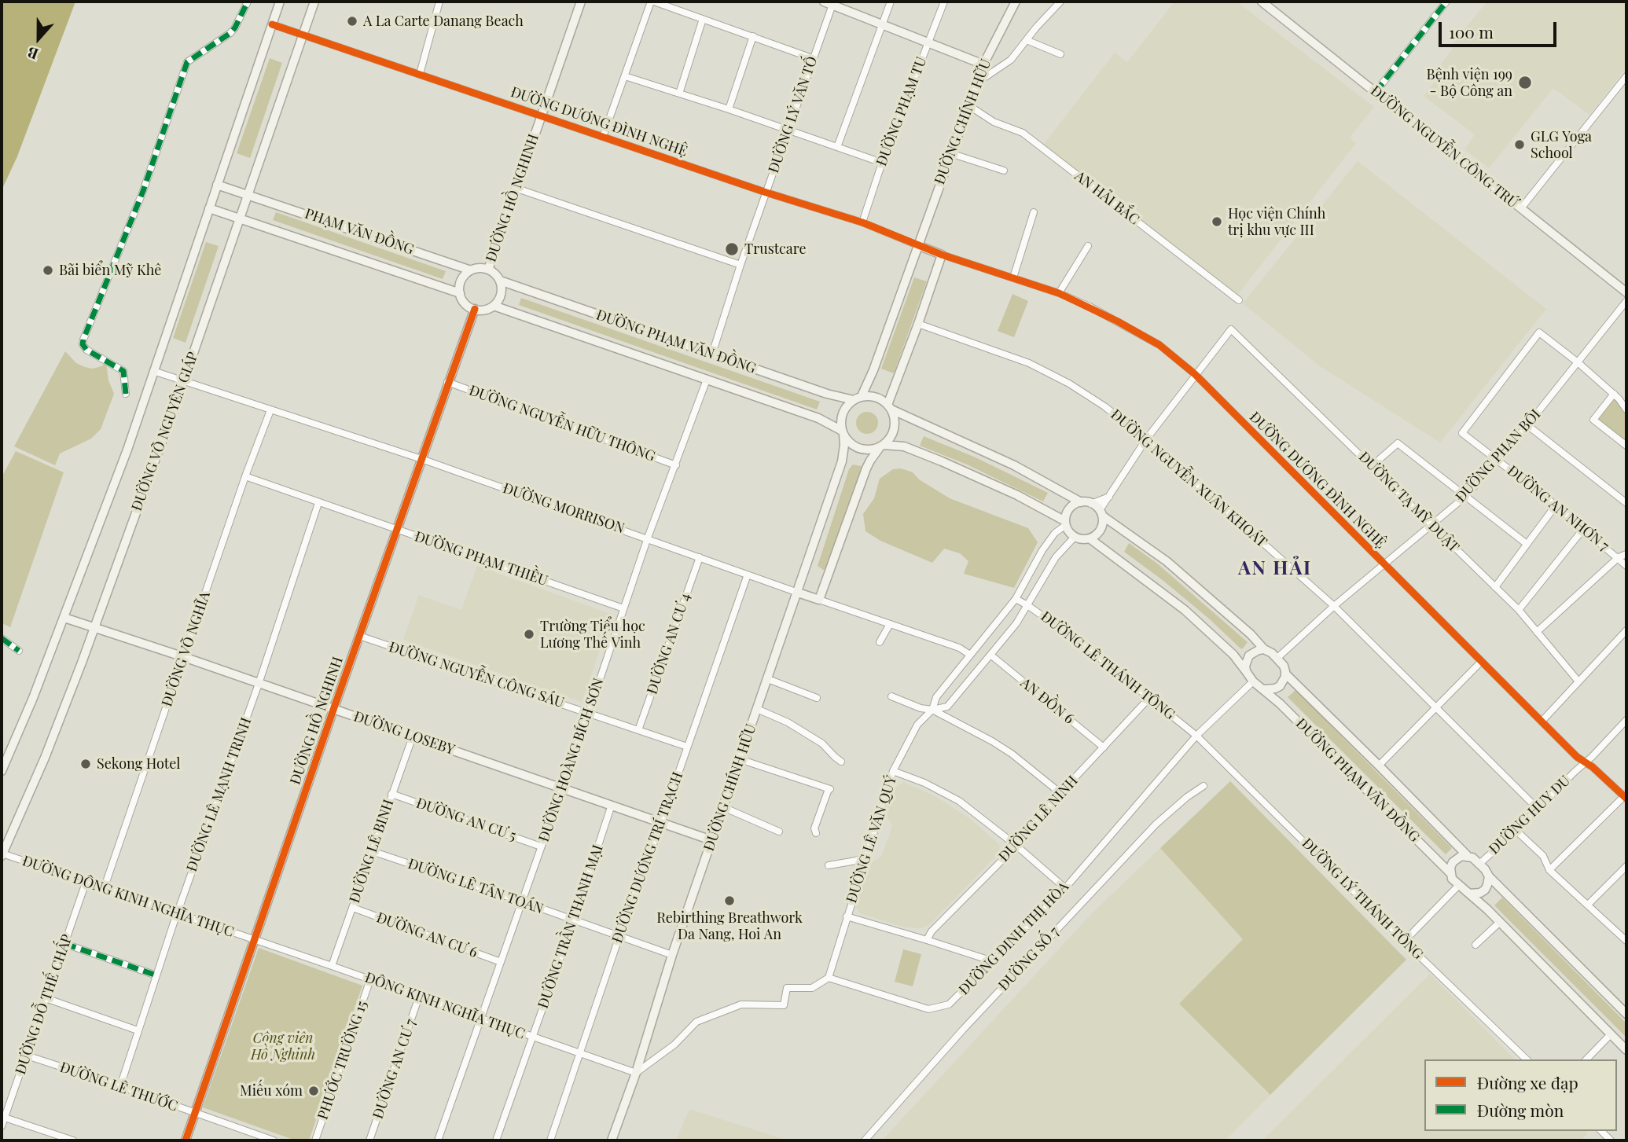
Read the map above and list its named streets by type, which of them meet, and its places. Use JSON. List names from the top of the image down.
{
  "streets": {
    "main road": [
      "ĐƯỜNG CHÍNH HỮU",
      "ĐƯỜNG NGUYỄN CÔNG TRỨ",
      "ĐƯỜNG HỒ NGHINH",
      "PHẠM VĂN ĐỒNG",
      "ĐƯỜNG PHẠM VĂN ĐỒNG",
      "ĐƯỜNG VÕ NGUYÊN GIÁP",
      "ĐƯỜNG MORRISON",
      "ĐƯỜNG LOSEBY"
    ],
    "street": [
      "ĐƯỜNG PHẠM TU",
      "ĐƯỜNG LÝ VĂN TỐ",
      "ĐƯỜNG DƯƠNG ĐÌNH NGHỆ",
      "AN HẢI BẮC",
      "ĐƯỜNG NGUYỄN HỮU THÔNG",
      "ĐƯỜNG PHAN BÔI",
      "ĐƯỜNG NGUYỄN XUÂN KHOÁT",
      "ĐƯỜNG TẠ MỸ DUẬT",
      "ĐƯỜNG AN NHƠN 7",
      "ĐƯỜNG PHẠM THIỀU",
      "ĐƯỜNG AN CƯ 4",
      "ĐƯỜNG VÕ NGHĨA",
      "ĐƯỜNG LÊ THÁNH TÔNG",
      "ĐƯỜNG NGUYỄN CÔNG SÁU",
      "AN ĐỒN 6",
      "ĐƯỜNG HOÀNG BÍCH SƠN",
      "ĐƯỜNG LÊ MẠNH TRINH",
      "ĐƯỜNG HUY DU",
      "ĐƯỜNG LÊ NINH",
      "ĐƯỜNG AN CƯ 5",
      "ĐƯỜNG LÊ VĂN QUÝ",
      "ĐƯỜNG LÊ BINH",
      "ĐƯỜNG DƯƠNG TRÍ TRẠCH",
      "ĐƯỜNG LÊ TÂN TOÁN",
      "ĐƯỜNG ĐÔNG KINH NGHĨA THỤC",
      "ĐƯỜNG LÝ THÁNH TÔNG",
      "ĐƯỜNG TRẦN THANH MẠI",
      "ĐƯỜNG AN CƯ 6",
      "ĐƯỜNG ĐINH THỊ HÒA",
      "ĐƯỜNG SỐ 7",
      "ĐƯỜNG ĐỖ THẾ CHẤP",
      "ĐÔNG KINH NGHĨA THỤC",
      "PHƯỚC TRƯỜNG 15",
      "ĐƯỜNG AN CƯ 7",
      "ĐƯỜNG LÊ THƯỚC"
    ]
  },
  "crossings": [
    ["ĐƯỜNG PHẠM TU", "ĐƯỜNG DƯƠNG ĐÌNH NGHỆ"],
    ["ĐƯỜNG LÝ VĂN TỐ", "ĐƯỜNG DƯƠNG ĐÌNH NGHỆ"],
    ["ĐƯỜNG LÝ VĂN TỐ", "ĐƯỜNG PHẠM VĂN ĐỒNG"],
    ["ĐƯỜNG DƯƠNG ĐÌNH NGHỆ", "ĐƯỜNG CHÍNH HỮU"],
    ["ĐƯỜNG DƯƠNG ĐÌNH NGHỆ", "ĐƯỜNG HỒ NGHINH"],
    ["ĐƯỜNG DƯƠNG ĐÌNH NGHỆ", "ĐƯỜNG VÕ NGUYÊN GIÁP"],
    ["ĐƯỜNG DƯƠNG ĐÌNH NGHỆ", "ĐƯỜNG PHAN BÔI"],
    ["ĐƯỜNG DƯƠNG ĐÌNH NGHỆ", "ĐƯỜNG TẠ MỸ DUẬT"],
    ["ĐƯỜNG DƯƠNG ĐÌNH NGHỆ", "ĐƯỜNG HUY DU"],
    ["ĐƯỜNG CHÍNH HỮU", "AN HẢI BẮC"],
    ["ĐƯỜNG CHÍNH HỮU", "ĐƯỜNG PHẠM VĂN ĐỒNG"],
    ["ĐƯỜNG CHÍNH HỮU", "ĐƯỜNG MORRISON"],
    ["ĐƯỜNG CHÍNH HỮU", "ĐƯỜNG LOSEBY"],
    ["ĐƯỜNG CHÍNH HỮU", "ĐƯỜNG LÊ TÂN TOÁN"],
    ["ĐƯỜNG CHÍNH HỮU", "ĐÔNG KINH NGHĨA THỤC"],
    ["ĐƯỜNG HỒ NGHINH", "PHẠM VĂN ĐỒNG"],
    ["ĐƯỜNG HỒ NGHINH", "ĐƯỜNG PHẠM VĂN ĐỒNG"],
    ["ĐƯỜNG HỒ NGHINH", "ĐƯỜNG NGUYỄN HỮU THÔNG"],
    ["ĐƯỜNG HỒ NGHINH", "ĐƯỜNG MORRISON"],
    ["ĐƯỜNG HỒ NGHINH", "ĐƯỜNG PHẠM THIỀU"],
    ["ĐƯỜNG HỒ NGHINH", "ĐƯỜNG NGUYỄN CÔNG SÁU"],
    ["ĐƯỜNG HỒ NGHINH", "ĐƯỜNG LOSEBY"],
    ["ĐƯỜNG HỒ NGHINH", "ĐƯỜNG ĐÔNG KINH NGHĨA THỤC"],
    ["ĐƯỜNG HỒ NGHINH", "ĐÔNG KINH NGHĨA THỤC"],
    ["ĐƯỜNG HỒ NGHINH", "ĐƯỜNG LÊ THƯỚC"],
    ["PHẠM VĂN ĐỒNG", "ĐƯỜNG PHẠM VĂN ĐỒNG"],
    ["PHẠM VĂN ĐỒNG", "ĐƯỜNG VÕ NGUYÊN GIÁP"],
    ["ĐƯỜNG PHẠM VĂN ĐỒNG", "ĐƯỜNG PHAN BÔI"],
    ["ĐƯỜNG PHẠM VĂN ĐỒNG", "ĐƯỜNG HOÀNG BÍCH SƠN"],
    ["ĐƯỜNG PHẠM VĂN ĐỒNG", "ĐƯỜNG HUY DU"],
    ["ĐƯỜNG PHẠM VĂN ĐỒNG", "ĐƯỜNG ĐINH THỊ HÒA"],
    ["ĐƯỜNG NGUYỄN HỮU THÔNG", "ĐƯỜNG HOÀNG BÍCH SƠN"],
    ["ĐƯỜNG VÕ NGUYÊN GIÁP", "ĐƯỜNG MORRISON"],
    ["ĐƯỜNG VÕ NGUYÊN GIÁP", "ĐƯỜNG LOSEBY"],
    ["ĐƯỜNG VÕ NGUYÊN GIÁP", "ĐƯỜNG ĐÔNG KINH NGHĨA THỤC"],
    ["ĐƯỜNG PHAN BÔI", "ĐƯỜNG NGUYỄN XUÂN KHOÁT"],
    ["ĐƯỜNG PHAN BÔI", "ĐƯỜNG TẠ MỸ DUẬT"],
    ["ĐƯỜNG PHAN BÔI", "ĐƯỜNG AN NHƠN 7"],
    ["ĐƯỜNG PHAN BÔI", "ĐƯỜNG ĐINH THỊ HÒA"],
    ["ĐƯỜNG NGUYỄN XUÂN KHOÁT", "ĐƯỜNG HUY DU"],
    ["ĐƯỜNG MORRISON", "ĐƯỜNG AN CƯ 4"],
    ["ĐƯỜNG MORRISON", "ĐƯỜNG VÕ NGHĨA"],
    ["ĐƯỜNG MORRISON", "ĐƯỜNG HOÀNG BÍCH SƠN"],
    ["ĐƯỜNG MORRISON", "ĐƯỜNG LÊ VĂN QUÝ"],
    ["ĐƯỜNG MORRISON", "ĐƯỜNG DƯƠNG TRÍ TRẠCH"],
    ["ĐƯỜNG PHẠM THIỀU", "ĐƯỜNG VÕ NGHĨA"],
    ["ĐƯỜNG PHẠM THIỀU", "ĐƯỜNG HOÀNG BÍCH SƠN"],
    ["ĐƯỜNG PHẠM THIỀU", "ĐƯỜNG LÊ MẠNH TRINH"],
    ["ĐƯỜNG AN CƯ 4", "ĐƯỜNG NGUYỄN CÔNG SÁU"],
    ["ĐƯỜNG VÕ NGHĨA", "ĐƯỜNG LOSEBY"],
    ["ĐƯỜNG VÕ NGHĨA", "ĐƯỜNG ĐÔNG KINH NGHĨA THỤC"],
    ["ĐƯỜNG LÊ THÁNH TÔNG", "ĐƯỜNG LÊ NINH"],
    ["ĐƯỜNG LÊ THÁNH TÔNG", "ĐƯỜNG LÊ VĂN QUÝ"],
    ["ĐƯỜNG LÊ THÁNH TÔNG", "ĐƯỜNG LÝ THÁNH TÔNG"],
    ["ĐƯỜNG LÊ THÁNH TÔNG", "ĐƯỜNG ĐINH THỊ HÒA"],
    ["ĐƯỜNG NGUYỄN CÔNG SÁU", "ĐƯỜNG HOÀNG BÍCH SƠN"],
    ["ĐƯỜNG NGUYỄN CÔNG SÁU", "ĐƯỜNG DƯƠNG TRÍ TRẠCH"],
    ["AN ĐỒN 6", "ĐƯỜNG LÊ NINH"],
    ["AN ĐỒN 6", "ĐƯỜNG LÊ VĂN QUÝ"],
    ["ĐƯỜNG LOSEBY", "ĐƯỜNG HOÀNG BÍCH SƠN"],
    ["ĐƯỜNG LOSEBY", "ĐƯỜNG LÊ MẠNH TRINH"],
    ["ĐƯỜNG LOSEBY", "ĐƯỜNG LÊ BINH"],
    ["ĐƯỜNG LOSEBY", "ĐƯỜNG DƯƠNG TRÍ TRẠCH"],
    ["ĐƯỜNG LOSEBY", "ĐƯỜNG TRẦN THANH MẠI"],
    ["ĐƯỜNG HOÀNG BÍCH SƠN", "ĐƯỜNG AN CƯ 5"],
    ["ĐƯỜNG HOÀNG BÍCH SƠN", "ĐƯỜNG LÊ TÂN TOÁN"],
    ["ĐƯỜNG HOÀNG BÍCH SƠN", "ĐƯỜNG AN CƯ 6"],
    ["ĐƯỜNG HOÀNG BÍCH SƠN", "ĐÔNG KINH NGHĨA THỤC"],
    ["ĐƯỜNG LÊ MẠNH TRINH", "ĐƯỜNG ĐÔNG KINH NGHĨA THỤC"],
    ["ĐƯỜNG LÊ MẠNH TRINH", "ĐƯỜNG LÊ THƯỚC"],
    ["ĐƯỜNG AN CƯ 5", "ĐƯỜNG LÊ BINH"],
    ["ĐƯỜNG LÊ VĂN QUÝ", "ĐƯỜNG ĐINH THỊ HÒA"],
    ["ĐƯỜNG LÊ BINH", "ĐƯỜNG LÊ TÂN TOÁN"],
    ["ĐƯỜNG LÊ BINH", "ĐƯỜNG AN CƯ 6"],
    ["ĐƯỜNG LÊ BINH", "ĐÔNG KINH NGHĨA THỤC"],
    ["ĐƯỜNG DƯƠNG TRÍ TRẠCH", "ĐƯỜNG LÊ TÂN TOÁN"],
    ["ĐƯỜNG DƯƠNG TRÍ TRẠCH", "ĐÔNG KINH NGHĨA THỤC"],
    ["ĐƯỜNG LÊ TÂN TOÁN", "ĐƯỜNG TRẦN THANH MẠI"],
    ["ĐƯỜNG ĐÔNG KINH NGHĨA THỤC", "ĐƯỜNG ĐỖ THẾ CHẤP"],
    ["ĐƯỜNG ĐÔNG KINH NGHĨA THỤC", "ĐÔNG KINH NGHĨA THỤC"],
    ["ĐƯỜNG LÝ THÁNH TÔNG", "ĐƯỜNG ĐINH THỊ HÒA"],
    ["ĐƯỜNG TRẦN THANH MẠI", "ĐÔNG KINH NGHĨA THỤC"],
    ["ĐƯỜNG ĐỖ THẾ CHẤP", "ĐƯỜNG LÊ THƯỚC"],
    ["ĐÔNG KINH NGHĨA THỤC", "PHƯỚC TRƯỜNG 15"],
    ["ĐÔNG KINH NGHĨA THỤC", "ĐƯỜNG AN CƯ 7"]
  ],
  "districts": ["AN HẢI"],
  "parks": ["Công viên Hồ Nghinh"],
  "places": [
    "A La Carte Danang Beach",
    "Bệnh viện 199 - Bộ Công an",
    "GLG Yoga School",
    "Học viện Chính trị khu vực III",
    "Trustcare",
    "Bãi biển Mỹ Khê",
    "Trường Tiểu học Lương Thế Vinh",
    "Sekong Hotel",
    "Rebirthing Breathwork Da Nang, Hoi An",
    "Miếu xóm"
  ],
  "legend": ["Đường xe đạp", "Đường mòn"],
  "scale_bar": "100 m",
  "north": "bottom"
}
